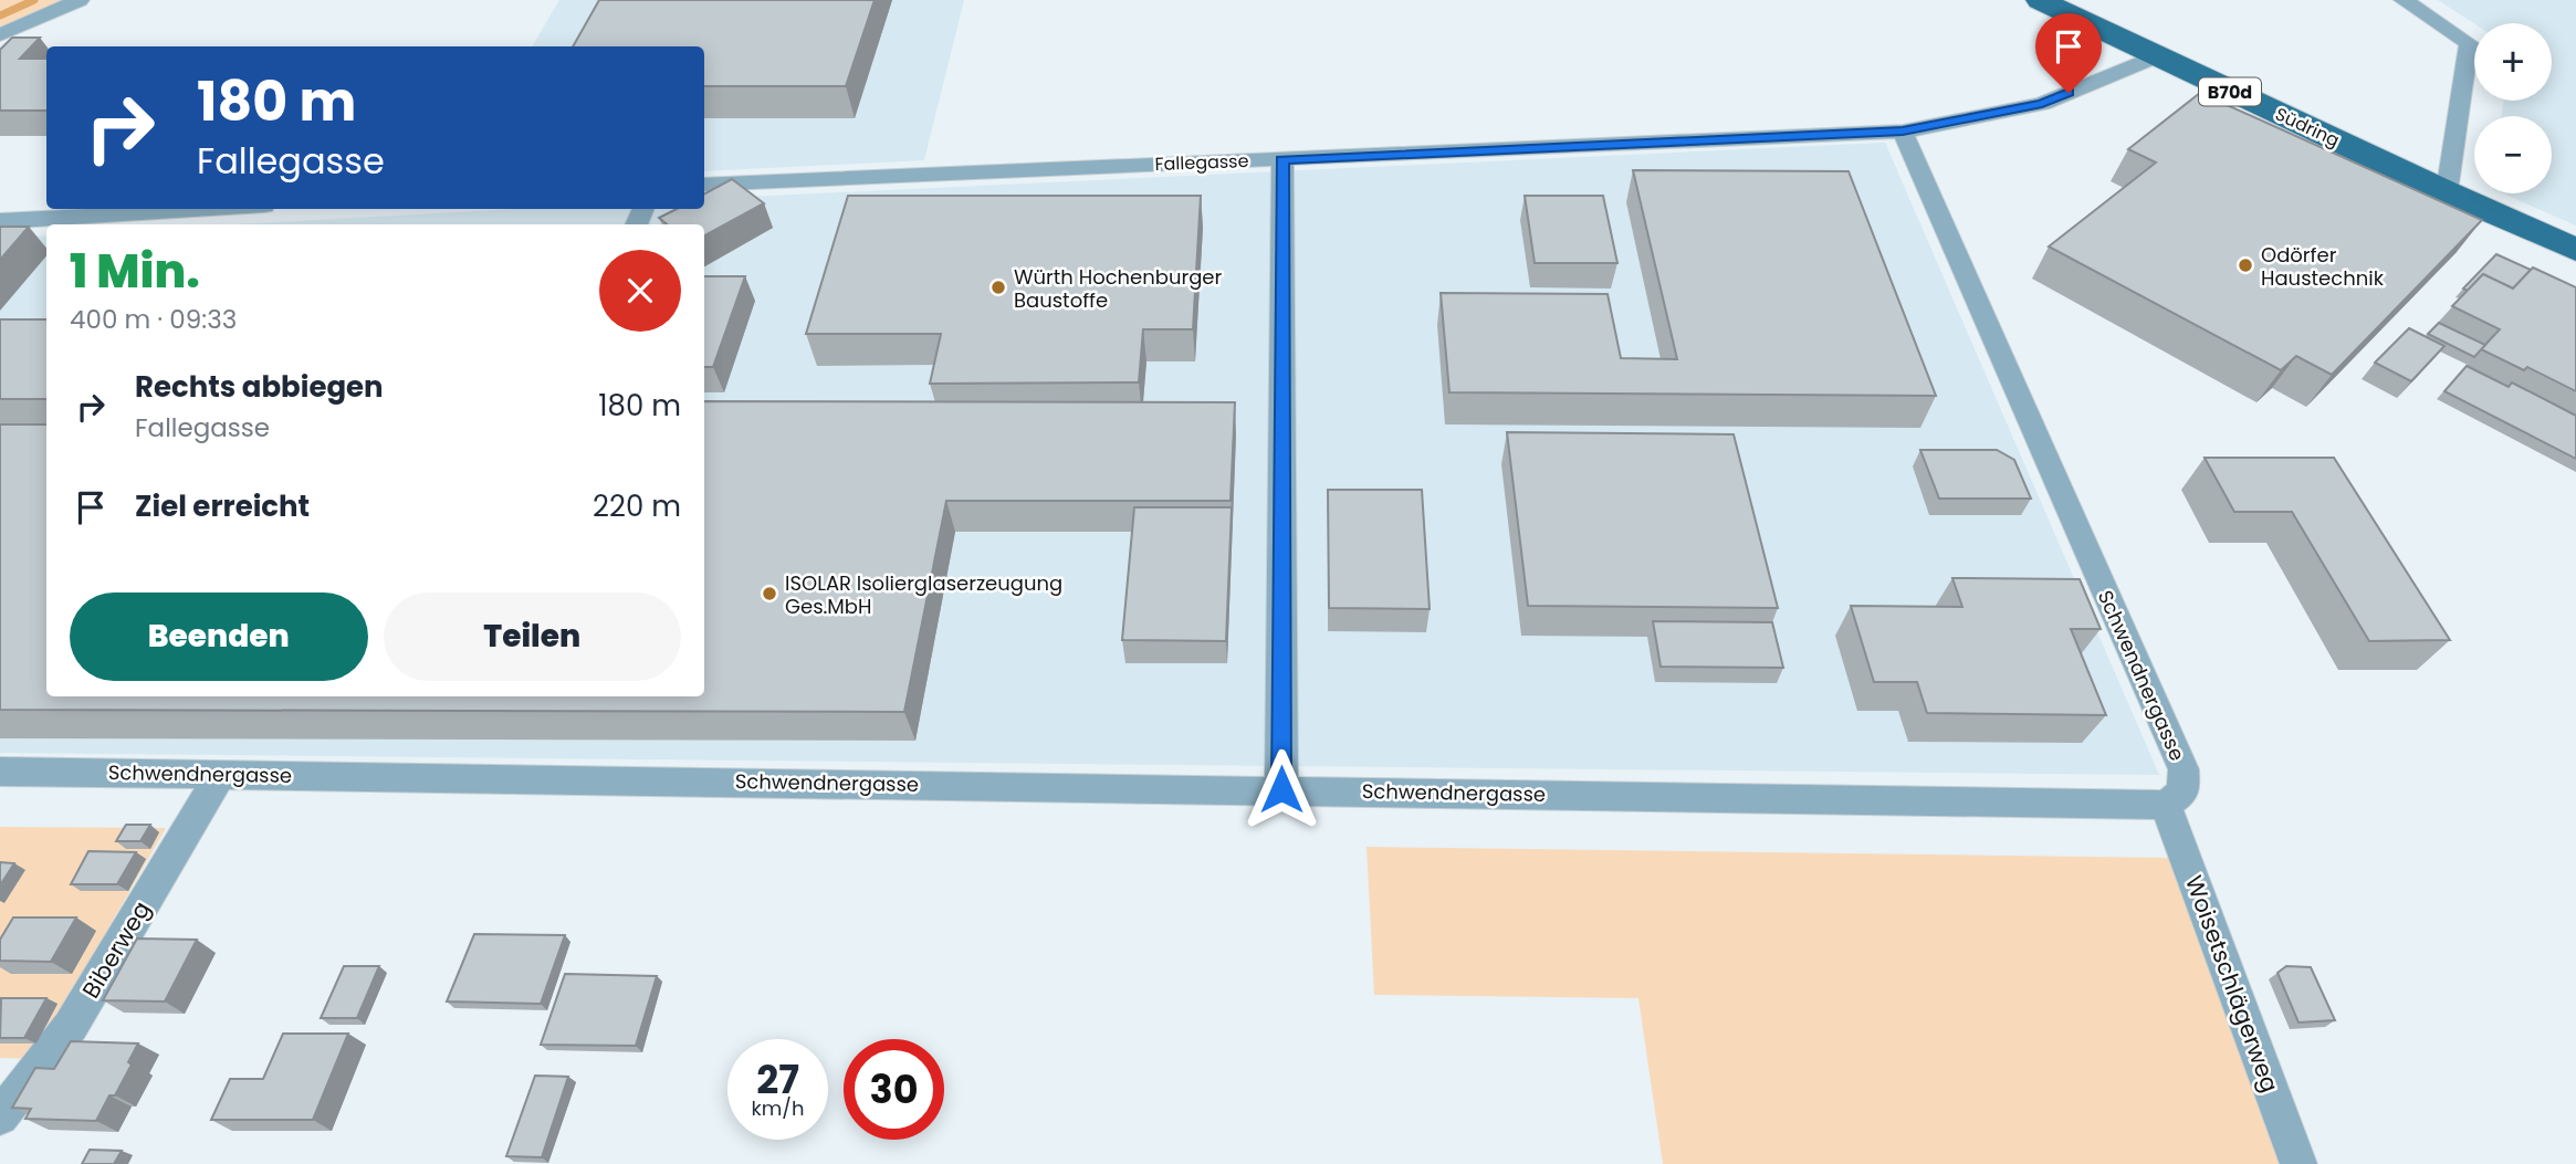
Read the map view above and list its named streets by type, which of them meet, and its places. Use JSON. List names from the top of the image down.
{
  "streets": {
    "main road": ["B70d", "Südring"],
    "street": [
      "Fallegasse",
      "Schwendnergasse",
      "Biberweg",
      "Woisetschlägerweg"
    ]
  },
  "crossings": [
    ["Südring", "Fallegasse"],
    ["Fallegasse", "Schwendnergasse"],
    ["Schwendnergasse", "Biberweg"],
    ["Schwendnergasse", "Woisetschlägerweg"]
  ],
  "places": ["Odörfer Haustechnik", "Würth Hochenburger Baustoffe", "ISOLAR Isolierglaserzeugung Ges.MbH"],
  "page": {
    "map_buttons": ["+", "−"],
    "turn": ["180 m", "Fallegasse"],
    "heading": ["1 Min.", "400 m · 09:33"],
    "list": [
      {
        "name": "Rechts abbiegen",
        "note": "Fallegasse",
        "value": "180 m"
      },
      {
        "name": "Ziel erreicht",
        "value": "220 m"
      }
    ],
    "buttons": ["Beenden", "Teilen"],
    "speed": "27 km/h",
    "limit": "30"
  }
}
